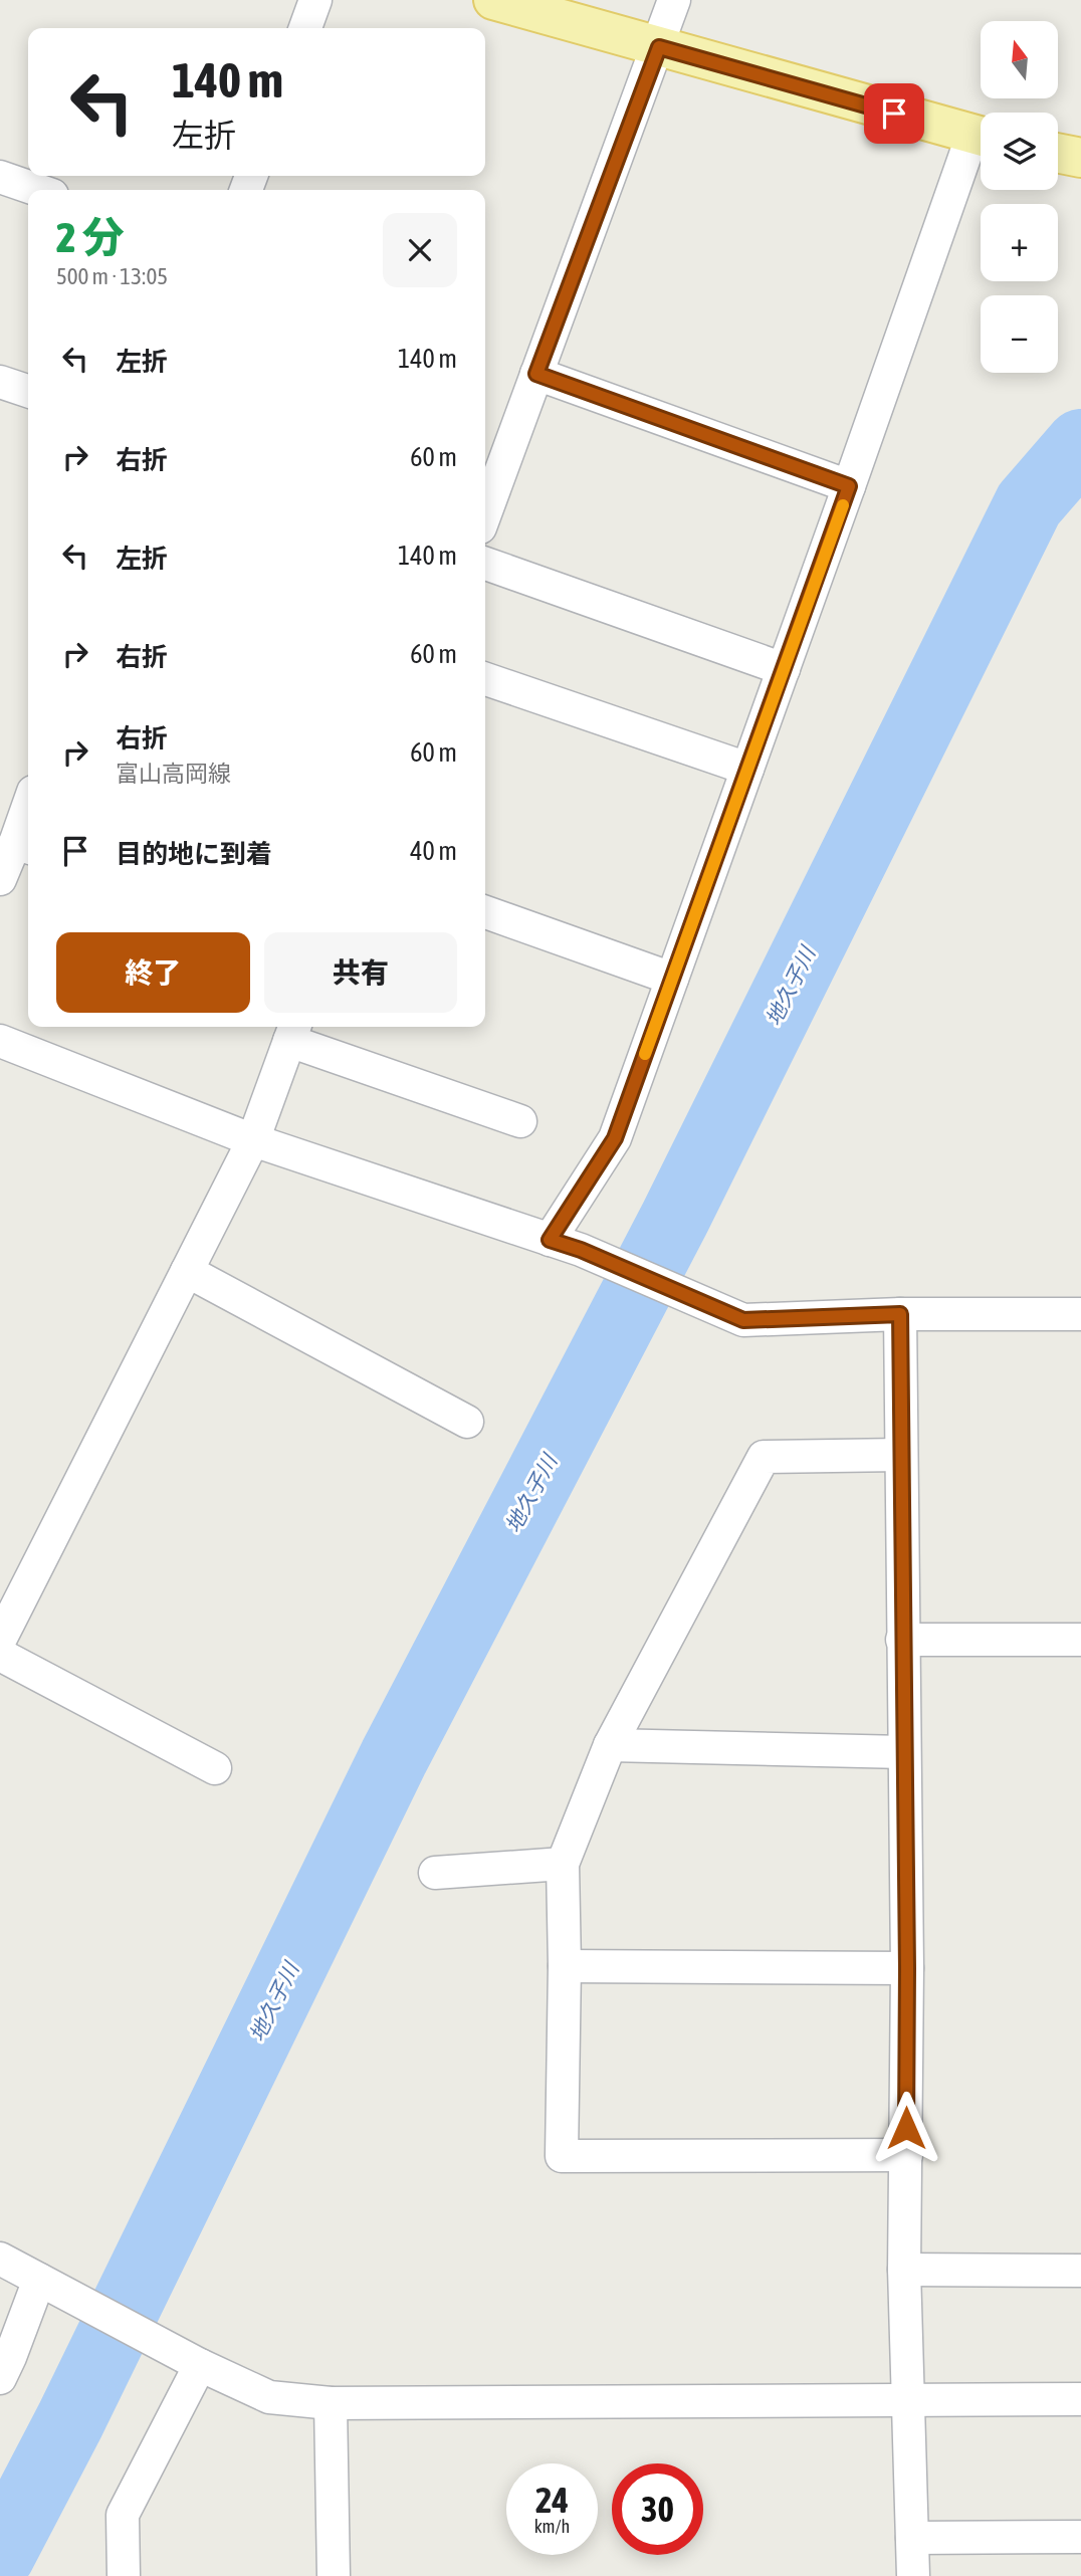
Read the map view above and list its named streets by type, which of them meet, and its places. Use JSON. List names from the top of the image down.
{
  "water": ["地久子川"],
  "north": "top",
  "page": {
    "map_buttons": ["+", "−"],
    "turn": ["140 m", "左折"],
    "heading": ["2 分", "500 m · 13:05"],
    "list": [
      {
        "name": "左折",
        "value": "140 m"
      },
      {
        "name": "右折",
        "value": "60 m"
      },
      {
        "name": "左折",
        "value": "140 m"
      },
      {
        "name": "右折",
        "value": "60 m"
      },
      {
        "name": "右折",
        "note": "富山高岡線",
        "value": "60 m"
      },
      {
        "name": "目的地に到着",
        "value": "40 m"
      }
    ],
    "buttons": ["終了", "共有"],
    "speed": "24 km/h",
    "limit": "30"
  }
}
